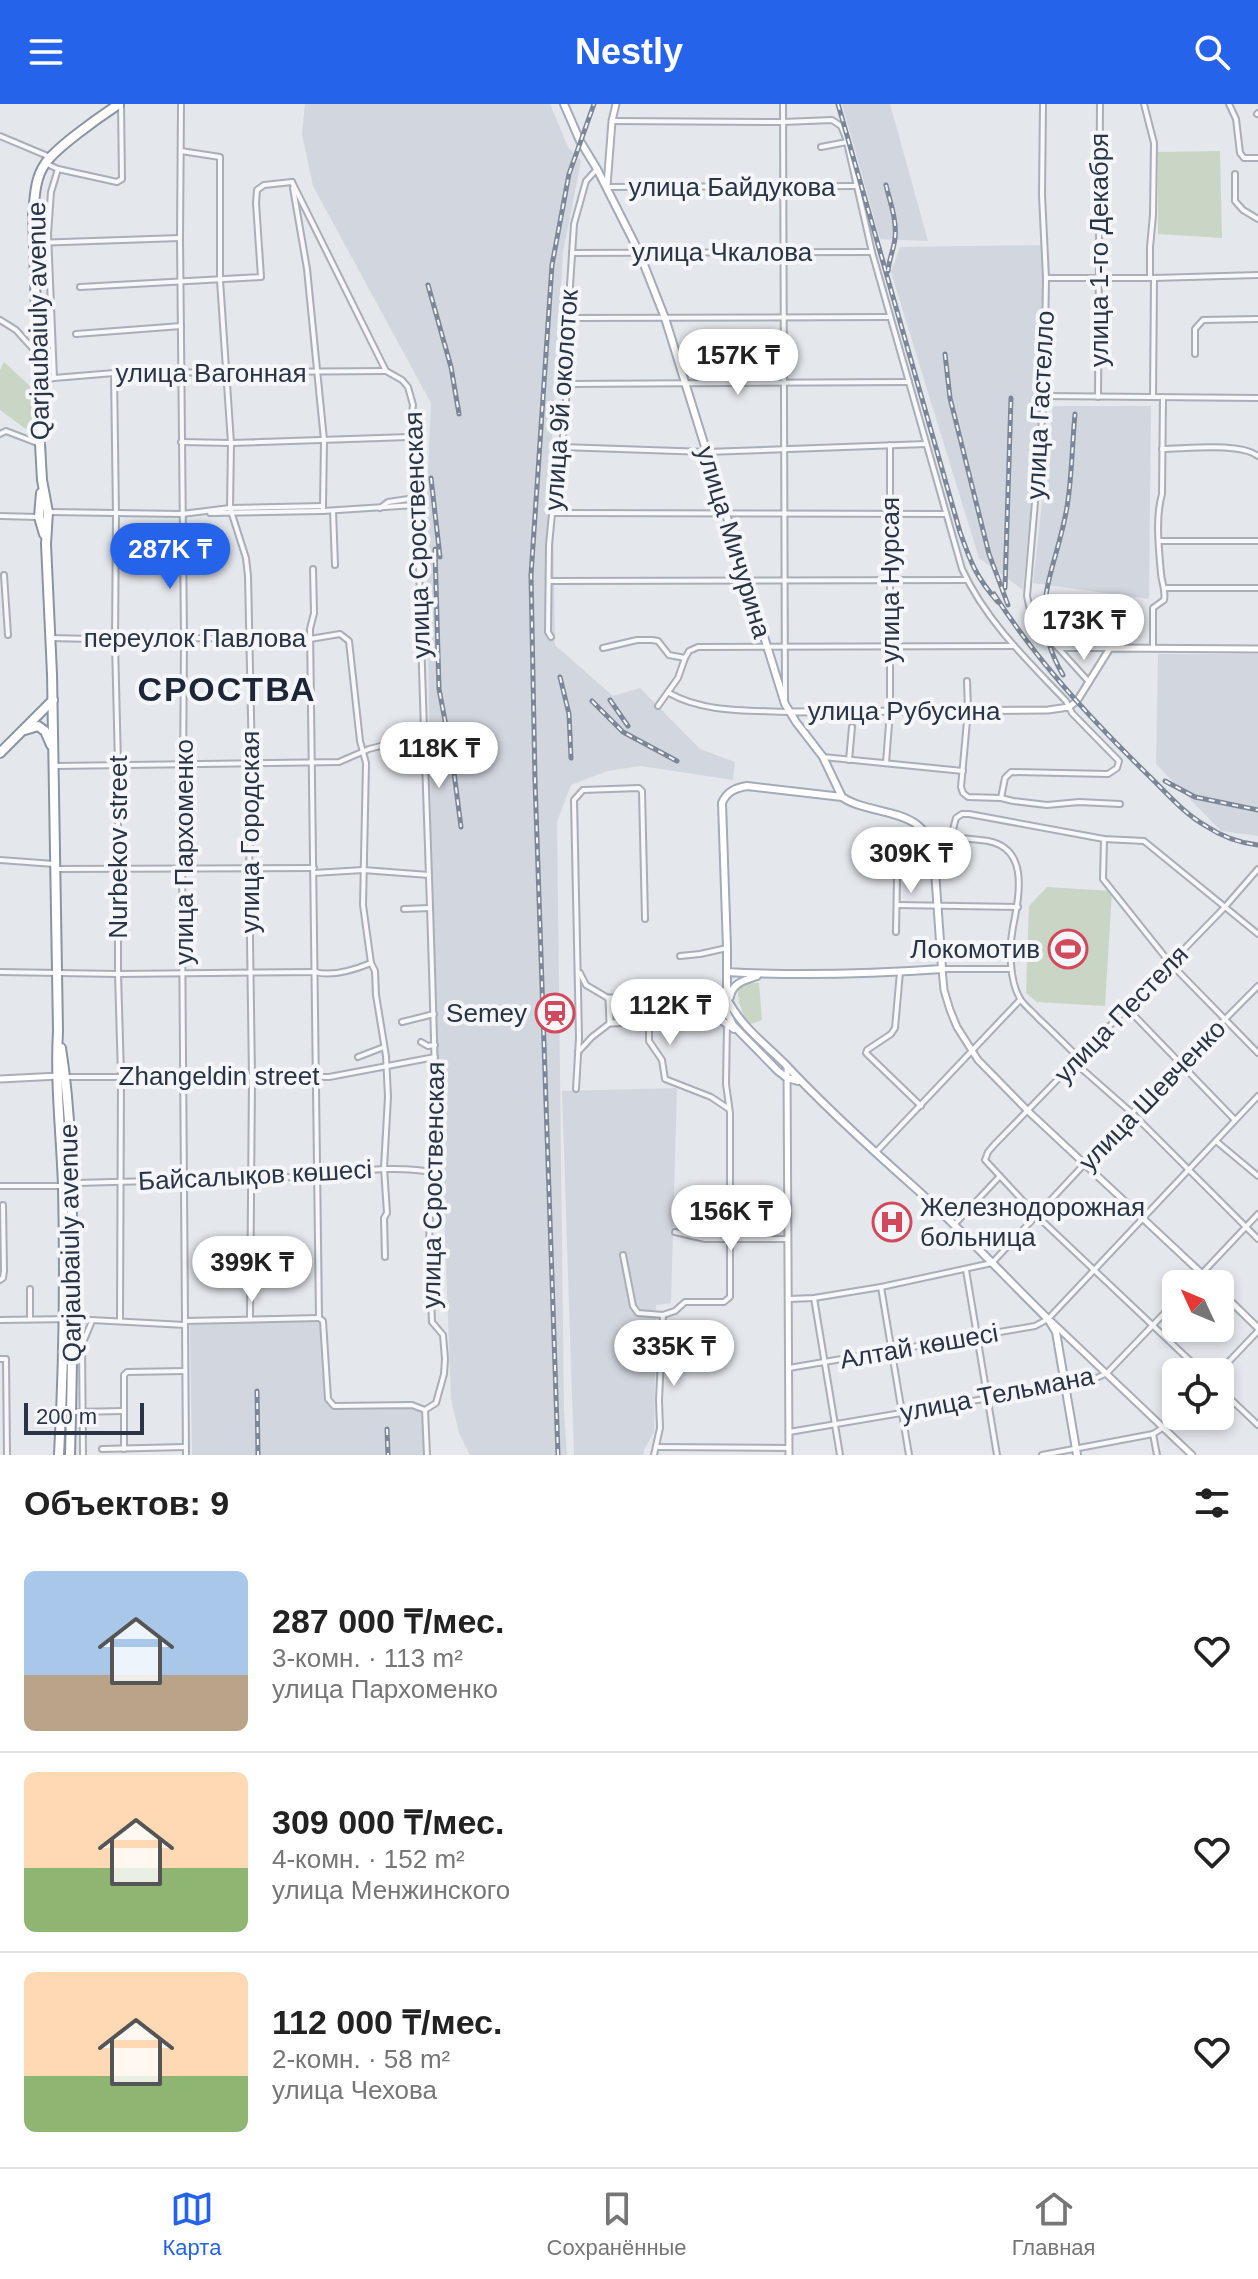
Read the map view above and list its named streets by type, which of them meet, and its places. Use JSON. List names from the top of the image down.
{
  "streets": {
    "highway": ["Qarjaubaiuly avenue"],
    "main road": ["улица Мичурина"],
    "street": [
      "улица Байдукова",
      "улица 1-го Декабря",
      "улица Чкалова",
      "улица Вагонная",
      "улица 9й околоток",
      "улица Гастелло",
      "улица Сроственская",
      "улица Нурсая",
      "переулок Павлова",
      "улица Рубусина",
      "улица Городская",
      "Nurbekov street",
      "улица Пархоменко",
      "улица Пестеля",
      "Zhangeldin street",
      "улица Шевченко",
      "Байсалықов көшесі",
      "Алтай көшесі",
      "улица Тельмана"
    ]
  },
  "crossings": [
    ["улица Байдукова", "улица Мичурина"],
    ["улица Чкалова", "улица 9й околоток"],
    ["улица Чкалова", "улица Мичурина"],
    ["Qarjaubaiuly avenue", "улица Вагонная"],
    ["Qarjaubaiuly avenue", "переулок Павлова"],
    ["Qarjaubaiuly avenue", "Zhangeldin street"],
    ["Qarjaubaiuly avenue", "Байсалықов көшесі"],
    ["улица Вагонная", "улица Сроственская"],
    ["улица Вагонная", "улица Городская"],
    ["улица Вагонная", "Nurbekov street"],
    ["улица Вагонная", "улица Пархоменко"],
    ["улица 9й околоток", "улица Мичурина"],
    ["улица Сроственская", "Zhangeldin street"],
    ["улица Сроственская", "Байсалықов көшесі"],
    ["улица Мичурина", "улица Рубусина"],
    ["улица Нурсая", "улица Рубусина"],
    ["переулок Павлова", "улица Городская"],
    ["переулок Павлова", "Nurbekov street"],
    ["переулок Павлова", "улица Пархоменко"],
    ["улица Городская", "улица Пархоменко"],
    ["улица Городская", "Zhangeldin street"],
    ["улица Городская", "Байсалықов көшесі"],
    ["Nurbekov street", "Zhangeldin street"],
    ["Nurbekov street", "Байсалықов көшесі"],
    ["улица Пархоменко", "Zhangeldin street"],
    ["улица Пархоменко", "Байсалықов көшесі"]
  ],
  "districts": ["СРОСТВА"],
  "places": {
    "sports": ["Локомотив"],
    "station": ["Semey"],
    "hospital": ["Железнодорожная больница"]
  },
  "scale_bar": "200 m",
  "north": "top left",
  "page": {
    "header": "Nestly",
    "price": [
      "157K ₸",
      "287K ₸",
      "173K ₸",
      "118K ₸",
      "309K ₸",
      "112K ₸",
      "156K ₸",
      "399K ₸",
      "335K ₸"
    ],
    "scale": "200 m",
    "heading": "Объектов: 9",
    "list": [
      {
        "name": "287 000 ₸/мес.",
        "note": "3-комн. · 113 m² · улица Пархоменко"
      },
      {
        "name": "309 000 ₸/мес.",
        "note": "4-комн. · 152 m² · улица Менжинского"
      },
      {
        "name": "112 000 ₸/мес.",
        "note": "2-комн. · 58 m² · улица Чехова"
      }
    ],
    "tabs": ["Карта", "Сохранённые", "Главная"]
  }
}
